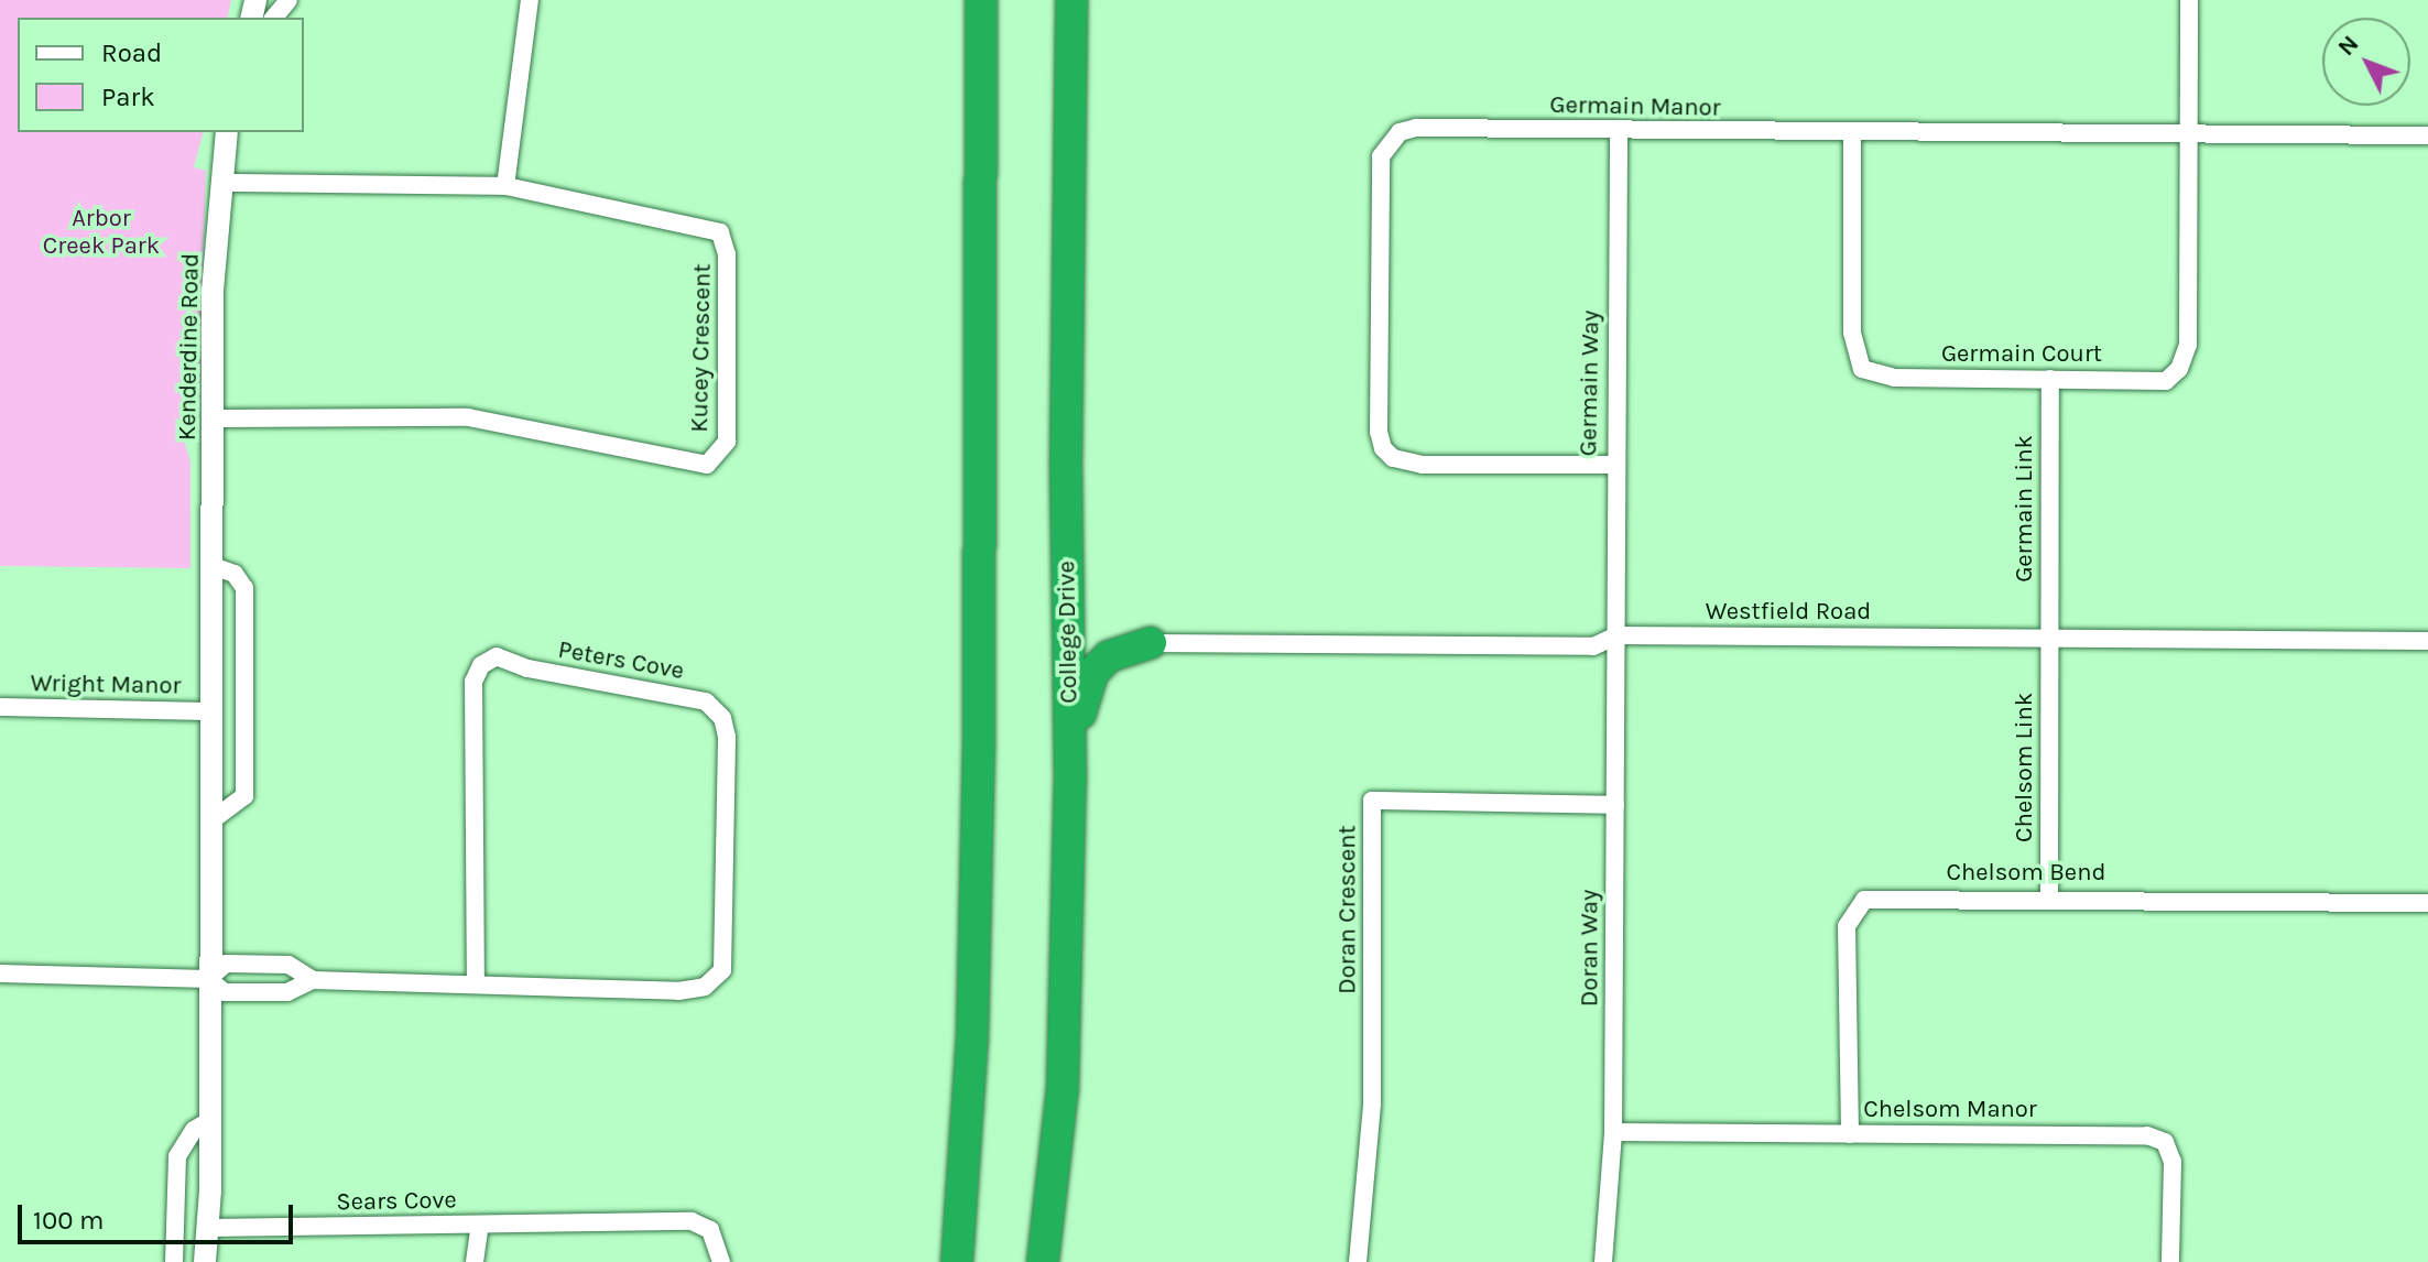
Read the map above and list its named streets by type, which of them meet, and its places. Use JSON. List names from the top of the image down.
{
  "streets": {
    "highway": ["College Drive"],
    "street": [
      "Germain Manor",
      "Kenderdine Road",
      "Kucey Crescent",
      "Germain Court",
      "Germain Way",
      "Germain Link",
      "Westfield Road",
      "Peters Cove",
      "Wright Manor",
      "Chelsom Link",
      "Chelsom Bend",
      "Doran Crescent",
      "Doran Way",
      "Chelsom Manor",
      "Sears Cove"
    ]
  },
  "crossings": [
    ["Germain Manor", "Germain Court"],
    ["Germain Manor", "Germain Way"],
    ["Kenderdine Road", "Kucey Crescent"],
    ["Kenderdine Road", "Peters Cove"],
    ["Kenderdine Road", "Wright Manor"],
    ["Kenderdine Road", "Sears Cove"],
    ["Germain Court", "Germain Link"],
    ["Germain Way", "Westfield Road"],
    ["Germain Way", "Doran Way"],
    ["Germain Link", "Westfield Road"],
    ["Germain Link", "Chelsom Link"],
    ["Westfield Road", "Chelsom Link"],
    ["Westfield Road", "Doran Way"],
    ["Chelsom Link", "Chelsom Bend"],
    ["Chelsom Bend", "Chelsom Manor"],
    ["Doran Crescent", "Doran Way"],
    ["Doran Way", "Chelsom Manor"]
  ],
  "parks": ["Arbor Creek Park"],
  "legend": ["Road", "Park"],
  "scale_bar": "100 m",
  "north": "top left"
}
